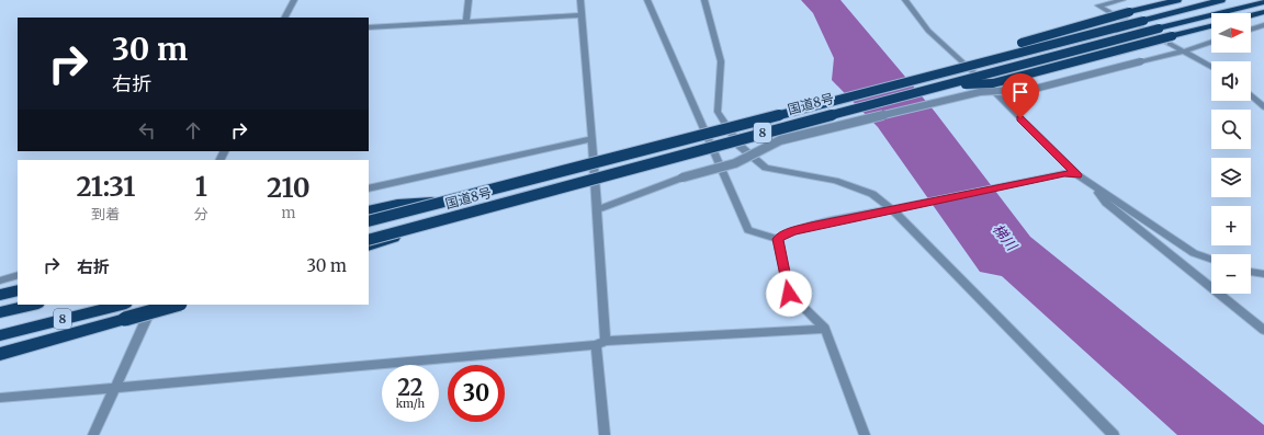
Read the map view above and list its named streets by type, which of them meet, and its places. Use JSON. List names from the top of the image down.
{
  "streets": {
    "highway": ["国道8号", "8"]
  },
  "water": ["梯川"],
  "north": "right",
  "page": {
    "map_buttons": ["+", "−"],
    "turn": ["30 m", "右折"],
    "eta": [
      "21:31",
      "到着",
      "1",
      "分",
      "210",
      "m"
    ],
    "list": [
      {
        "name": "右折",
        "value": "30 m"
      }
    ],
    "speed": "22 km/h",
    "limit": "30"
  }
}
